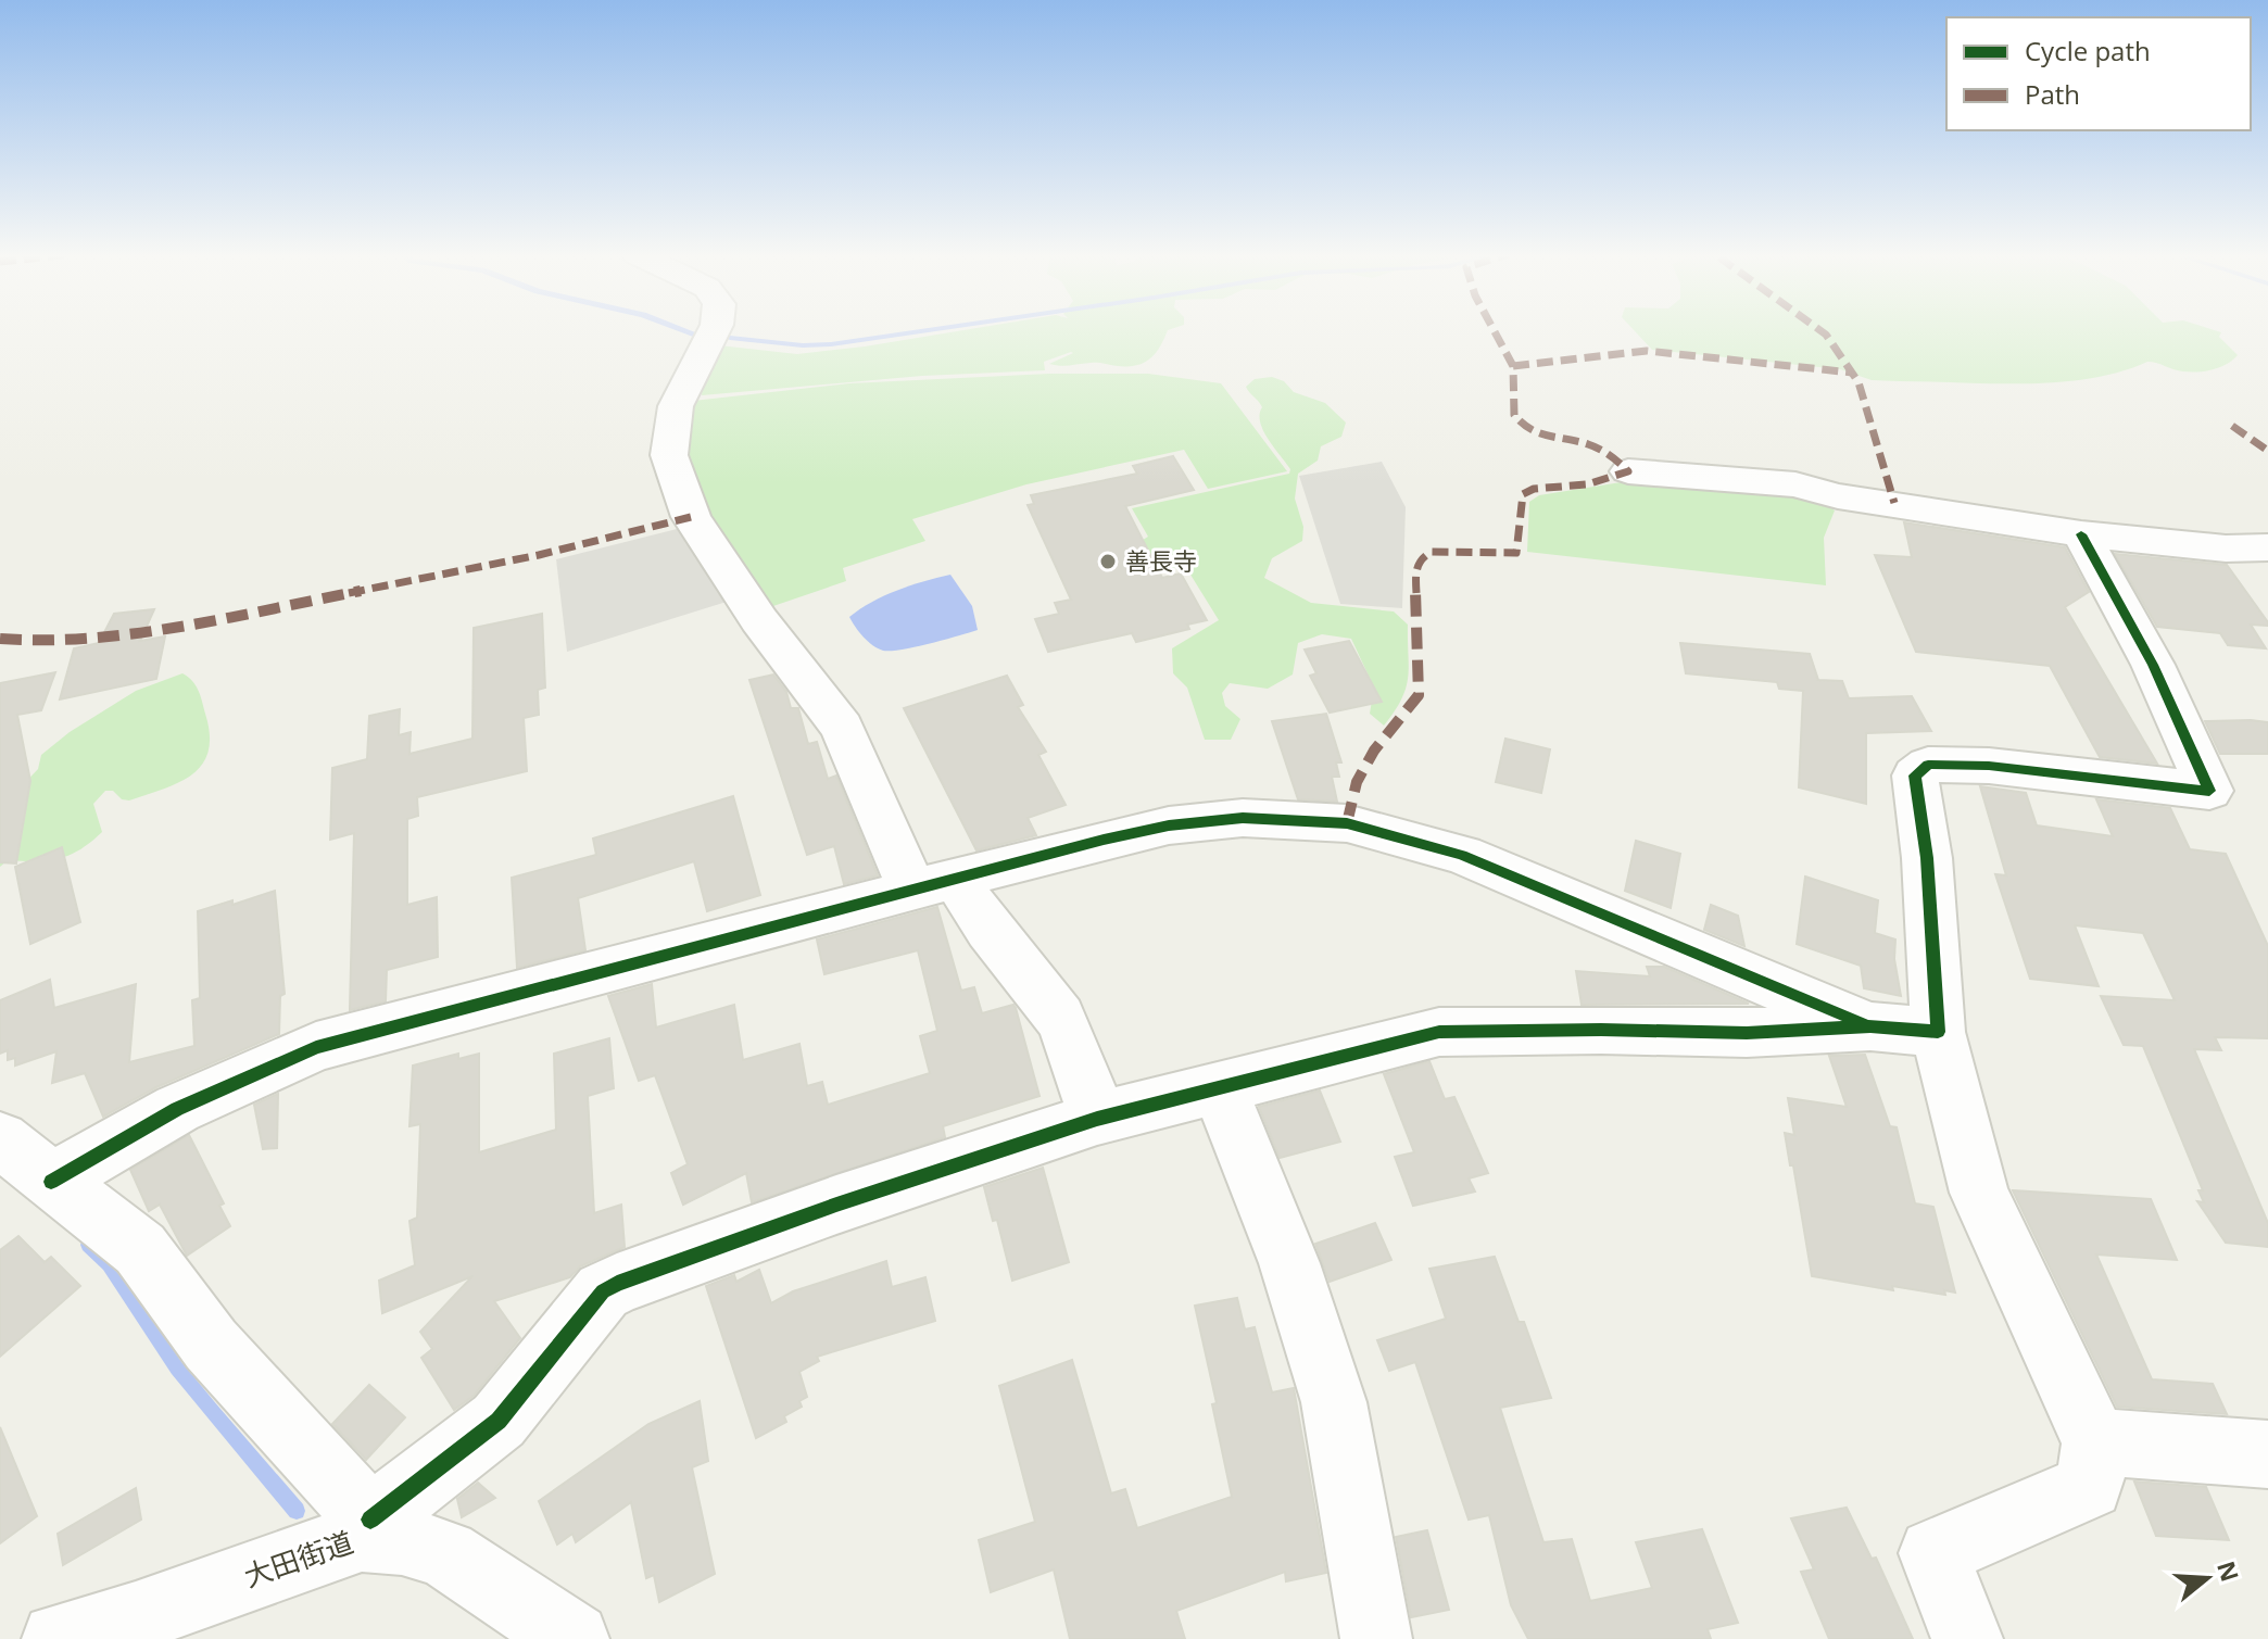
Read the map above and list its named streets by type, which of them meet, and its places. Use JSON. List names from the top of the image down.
{
  "streets": {
    "street": ["大田街道"]
  },
  "places": ["善長寺"],
  "legend": ["Cycle path", "Path"],
  "north": "right"
}
